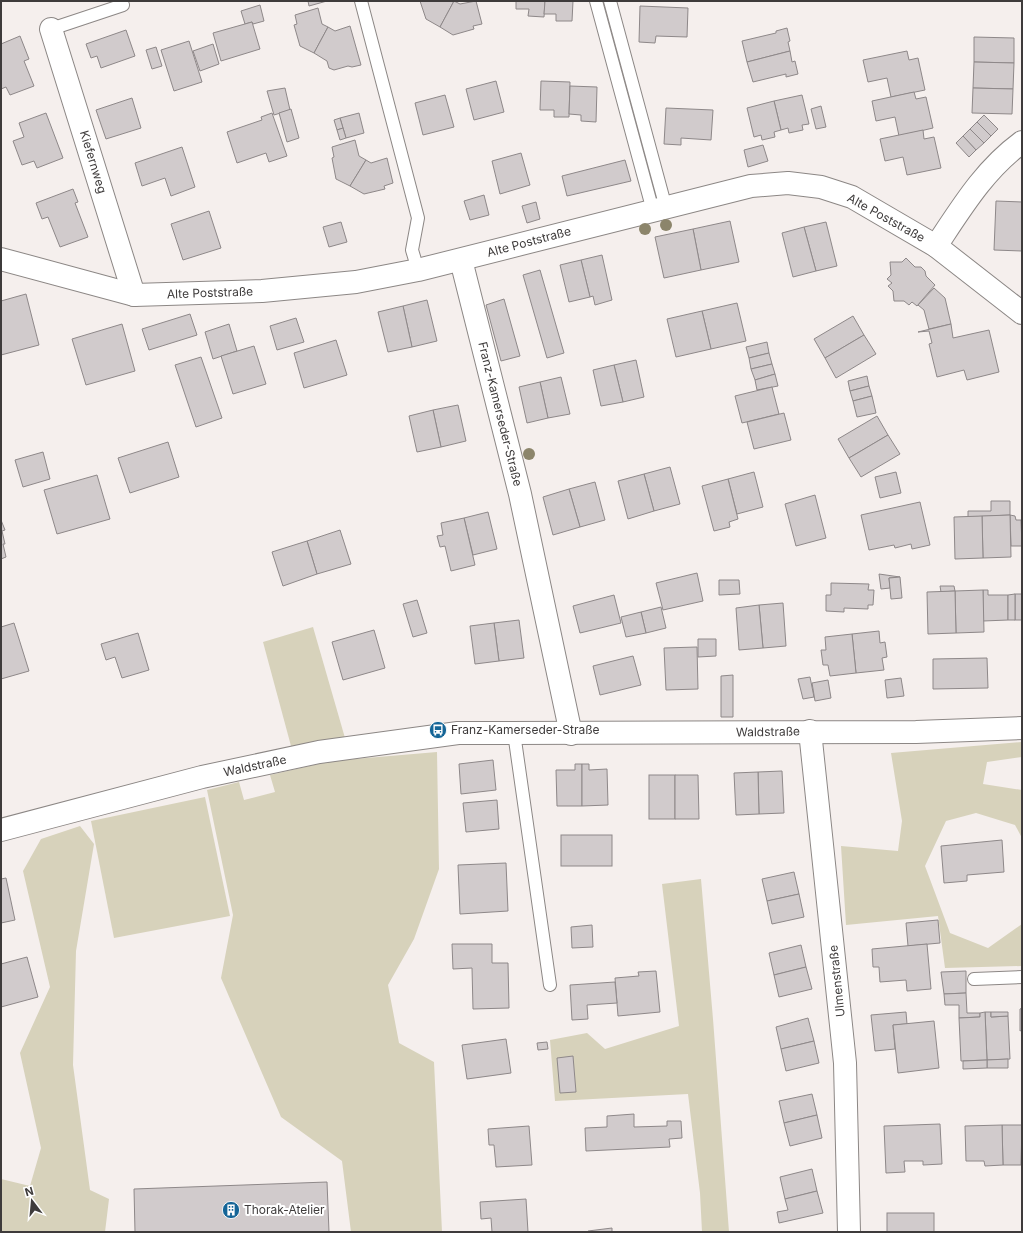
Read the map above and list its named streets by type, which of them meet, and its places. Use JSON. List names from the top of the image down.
{
  "streets": {
    "street": [
      "Kiefernweg",
      "Alte Poststraße",
      "Franz-Kamerseder-Straße",
      "Waldstraße",
      "Ulmenstraße"
    ]
  },
  "crossings": [
    ["Kiefernweg", "Alte Poststraße"],
    ["Alte Poststraße", "Franz-Kamerseder-Straße"],
    ["Franz-Kamerseder-Straße", "Waldstraße"],
    ["Waldstraße", "Ulmenstraße"]
  ],
  "places": {
    "bus stop": ["Franz-Kamerseder-Straße"],
    "building": ["Thorak-Atelier"]
  },
  "north": "top"
}
